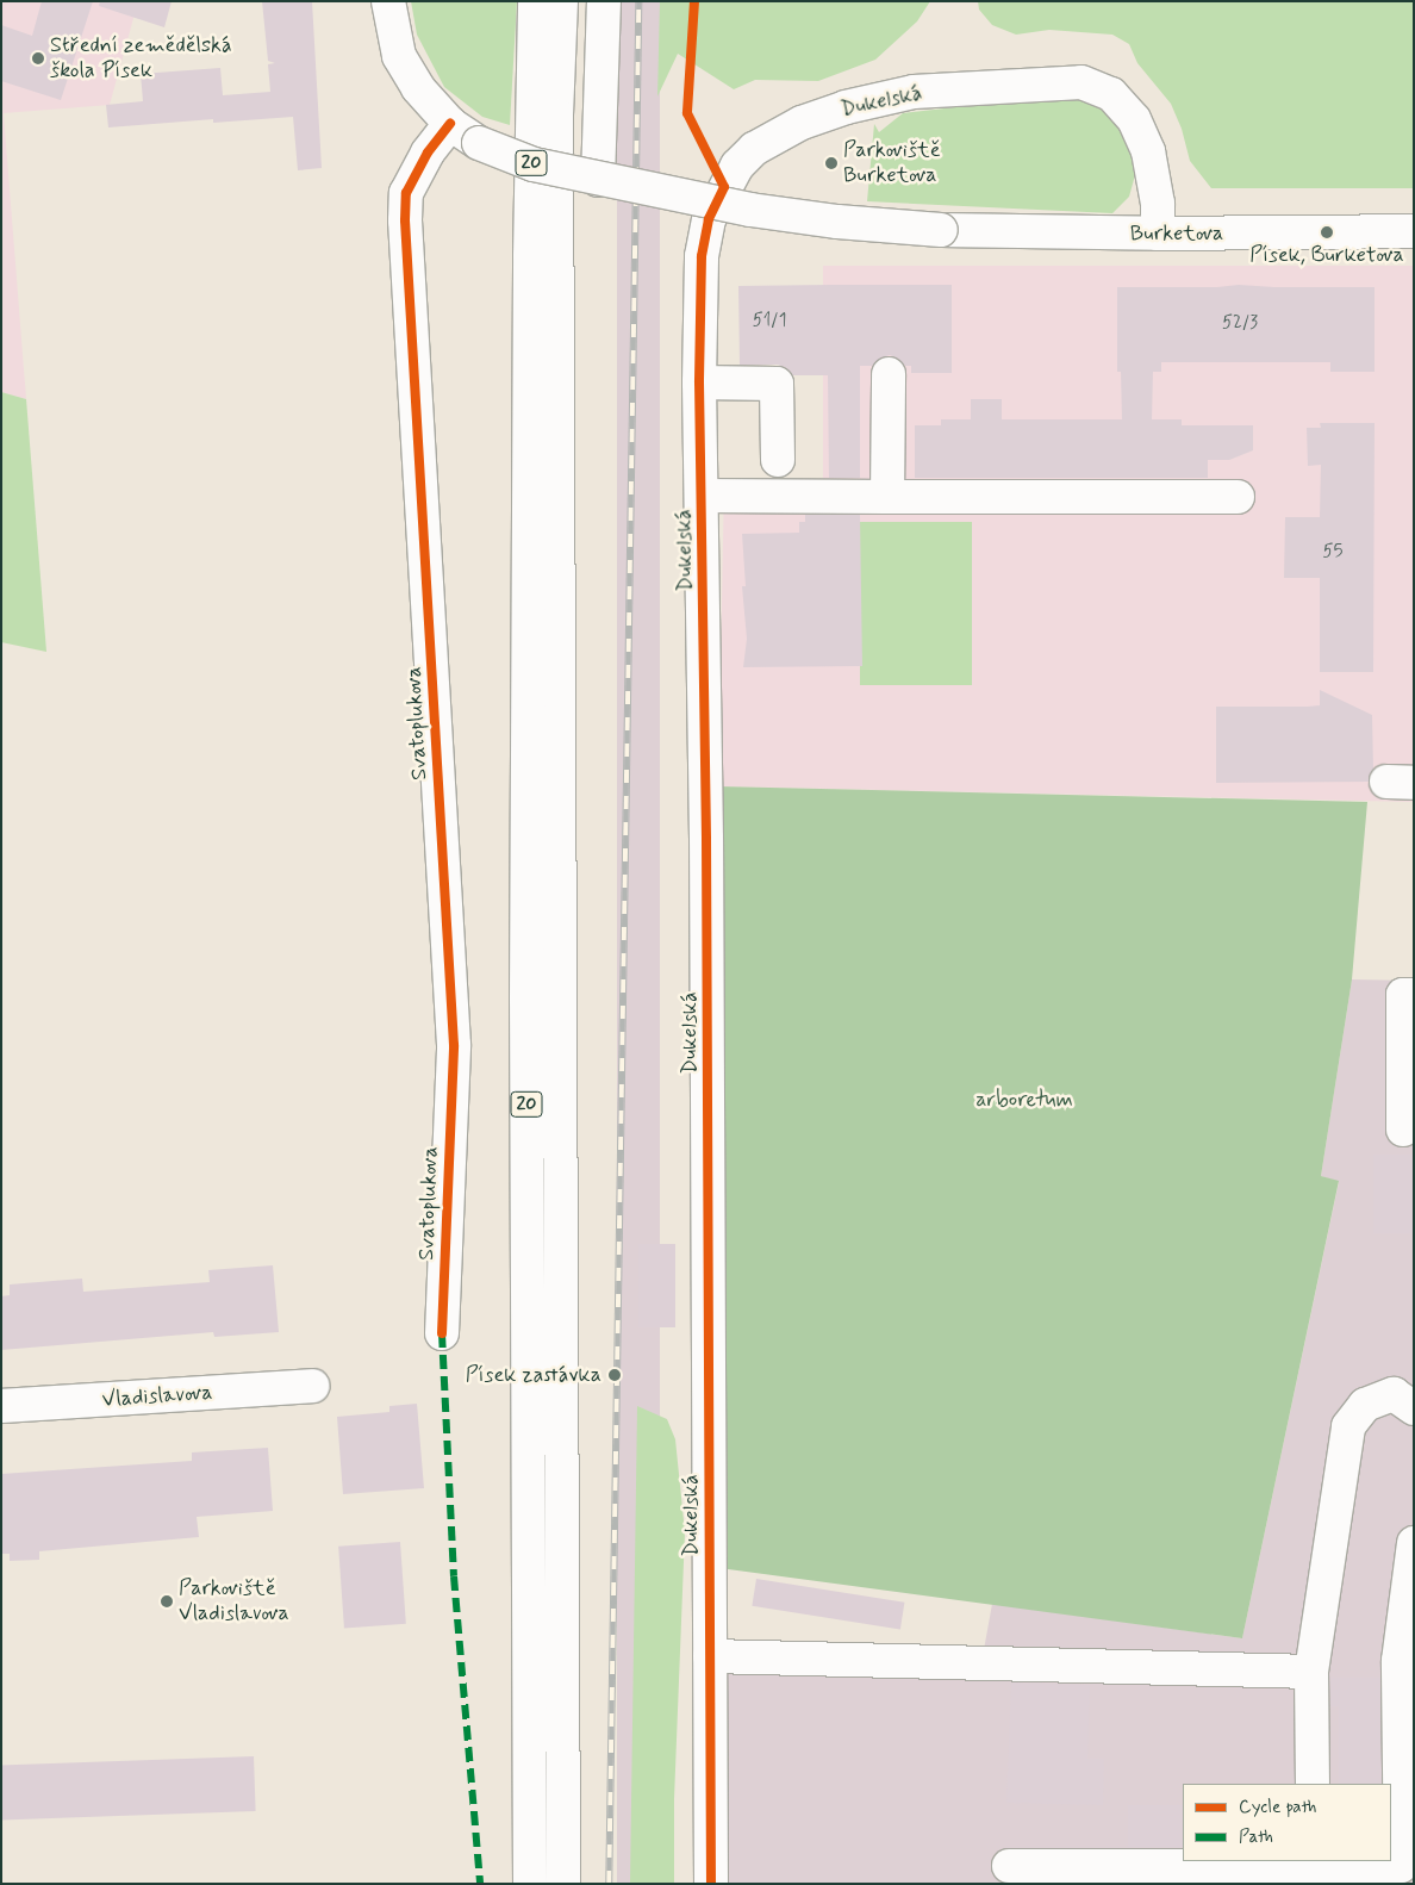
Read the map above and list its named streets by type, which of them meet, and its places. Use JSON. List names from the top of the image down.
{
  "streets": {
    "main road": [
      "Dukelská",
      "20",
      "Burketova",
      "Svatoplukova",
      "Vladislavova"
    ]
  },
  "crossings": [
    ["Dukelská", "Burketova"],
    ["Burketova", "Svatoplukova"]
  ],
  "parks": ["arboretum"],
  "places": [
    "Střední zemědělská škola Písek",
    "Parkoviště Burketova",
    "Písek, Burketova",
    "Písek zastávka",
    "Parkoviště Vladislavova"
  ],
  "house_numbers": ["51/1", "52/3", "55"],
  "legend": ["Cycle path", "Path"]
}
